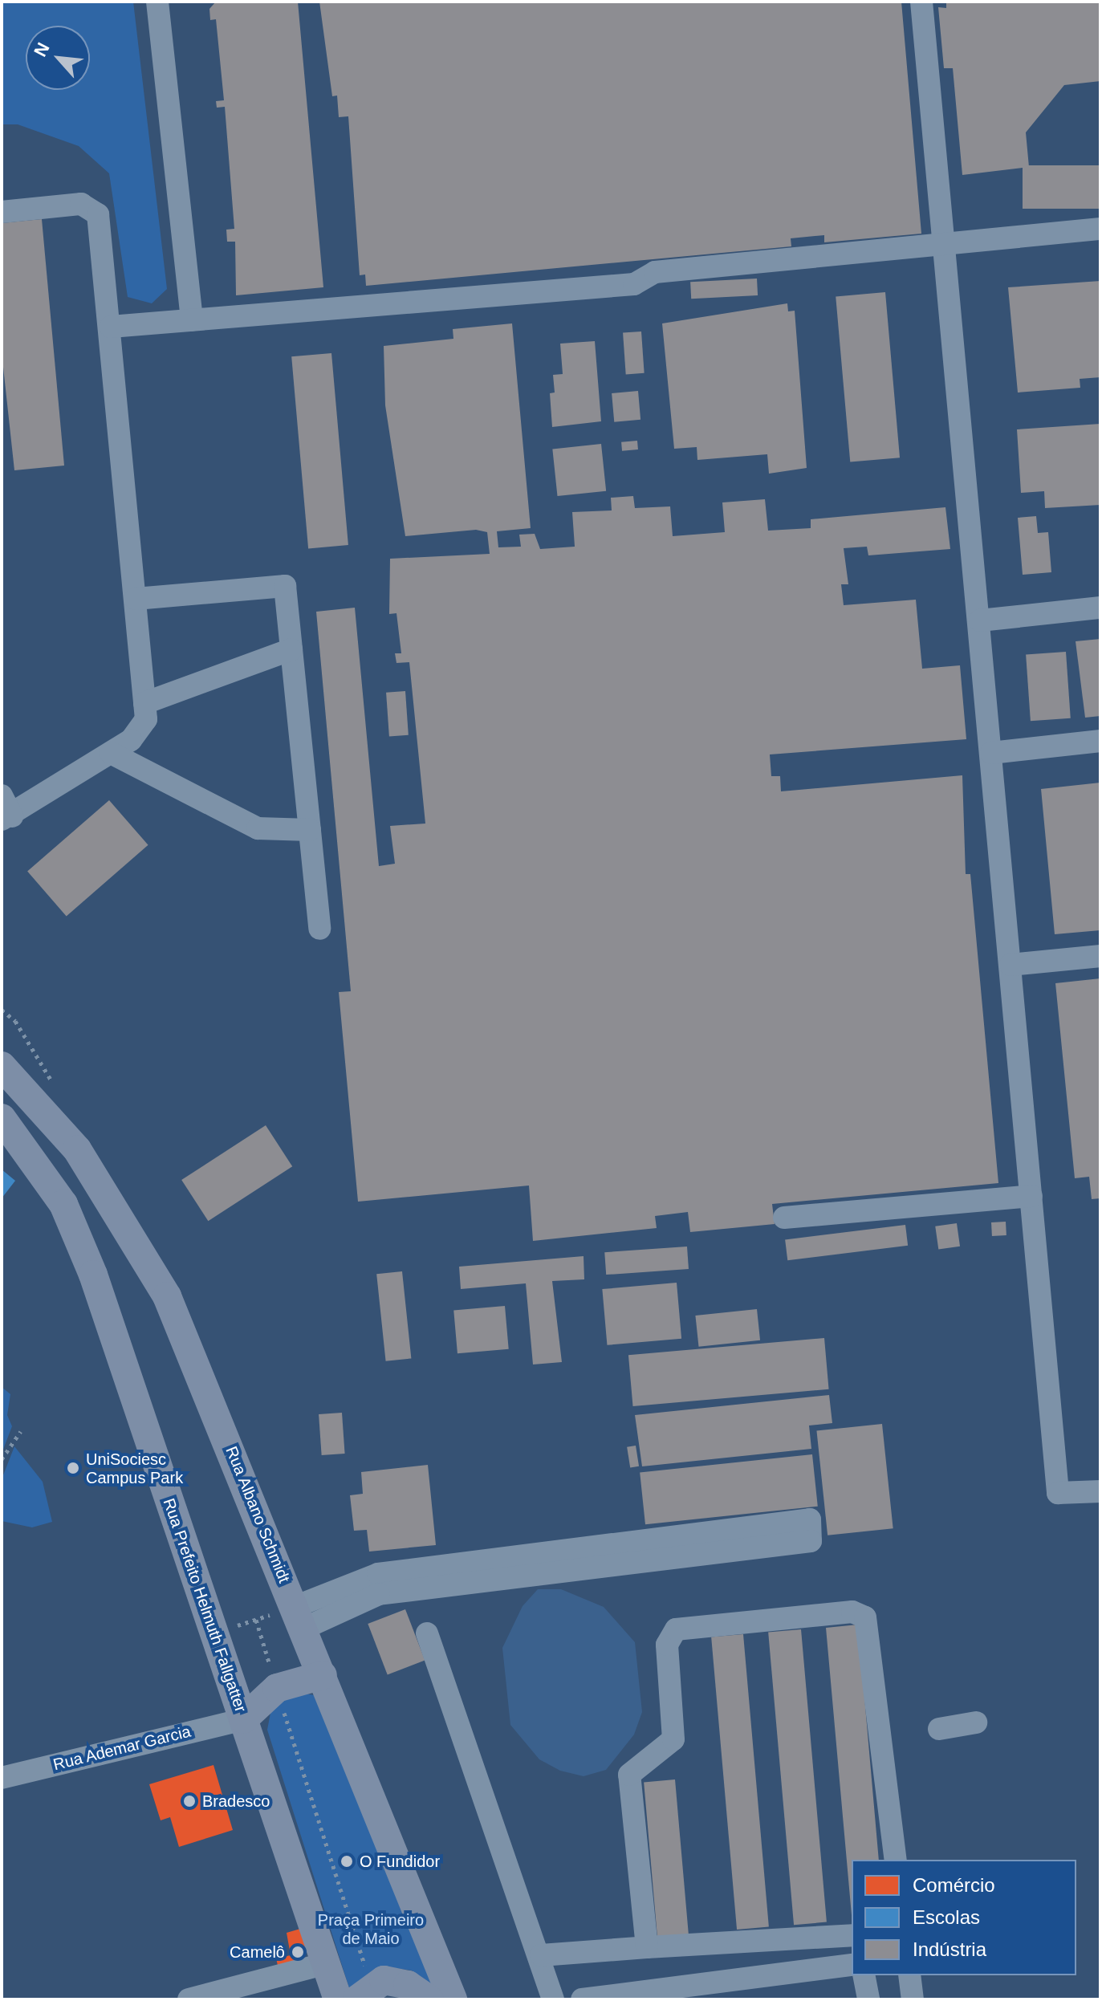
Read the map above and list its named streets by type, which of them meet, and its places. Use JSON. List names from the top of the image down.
{
  "streets": {
    "main road": ["Rua Albano Schmidt", "Rua Prefeito Helmuth Fallgatter"],
    "street": ["Rua Ademar Garcia"]
  },
  "crossings": [
    ["Rua Prefeito Helmuth Fallgatter", "Rua Ademar Garcia"]
  ],
  "parks": ["Praça Primeiro de Maio"],
  "places": [
    "UniSociesc Campus Park",
    "Bradesco",
    "O Fundidor",
    "Camelô"
  ],
  "legend": ["Comércio", "Escolas", "Indústria"],
  "north": "top left"
}
